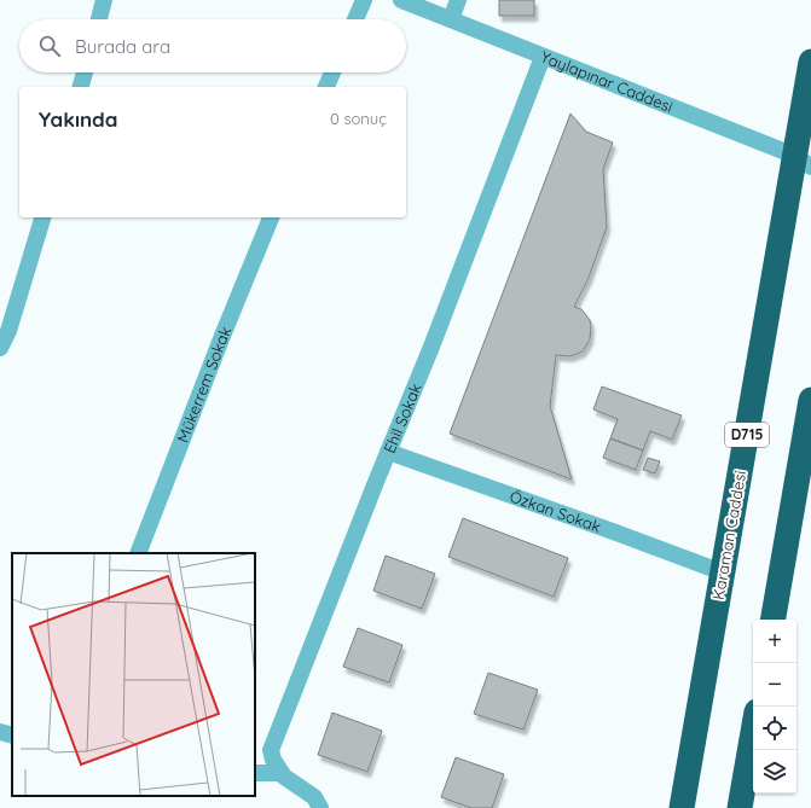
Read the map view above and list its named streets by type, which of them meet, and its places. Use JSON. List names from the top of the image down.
{
  "streets": {
    "highway": ["D715", "Karaman Caddesi"],
    "street": [
      "Yaylapınar Caddesi",
      "Mükerrem Sokak",
      "Ehil Sokak",
      "Özkan Sokak"
    ]
  },
  "crossings": [
    ["Yaylapınar Caddesi", "Ehil Sokak"],
    ["Yaylapınar Caddesi", "Karaman Caddesi"],
    ["Ehil Sokak", "Özkan Sokak"],
    ["Özkan Sokak", "Karaman Caddesi"]
  ],
  "page": {
    "search": "Burada ara",
    "heading": ["Yakında", "0 sonuç"],
    "map_buttons": ["+", "−"]
  }
}
